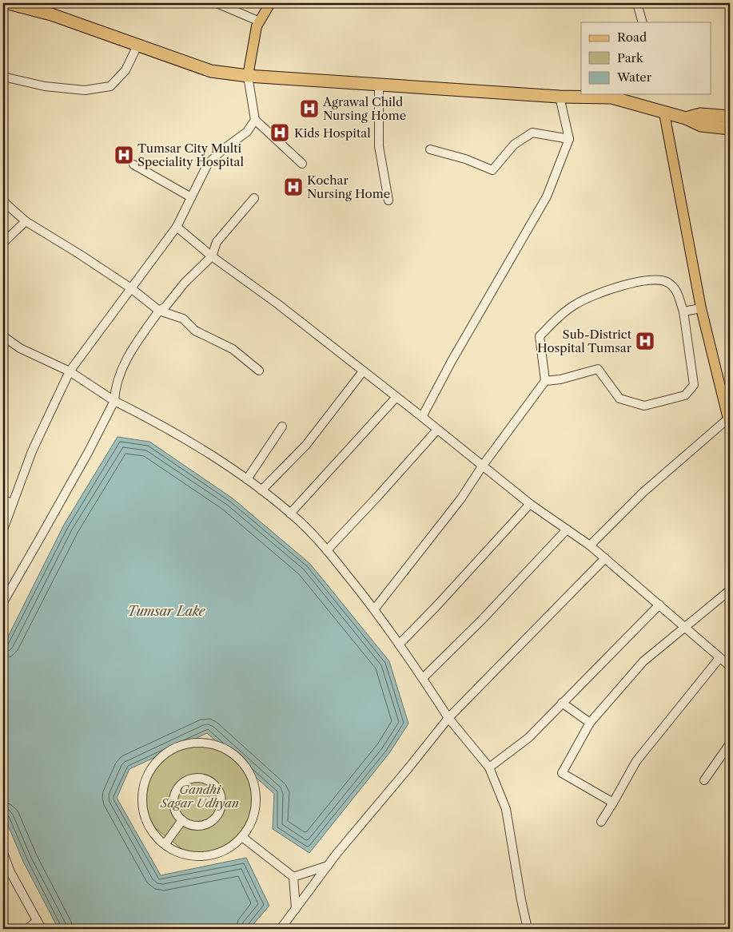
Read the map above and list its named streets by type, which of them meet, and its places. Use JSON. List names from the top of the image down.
{
  "water": ["Tumsar Lake"],
  "parks": ["Gandhi Sagar Udhyan"],
  "places": {
    "hospital": [
      "Agrawal Child Nursing Home",
      "Kids Hospital",
      "Tumsar City Multi Speciality Hospital",
      "Kochar Nursing Home",
      "Sub-District Hospital Tumsar"
    ]
  },
  "legend": ["Road", "Park", "Water"]
}
